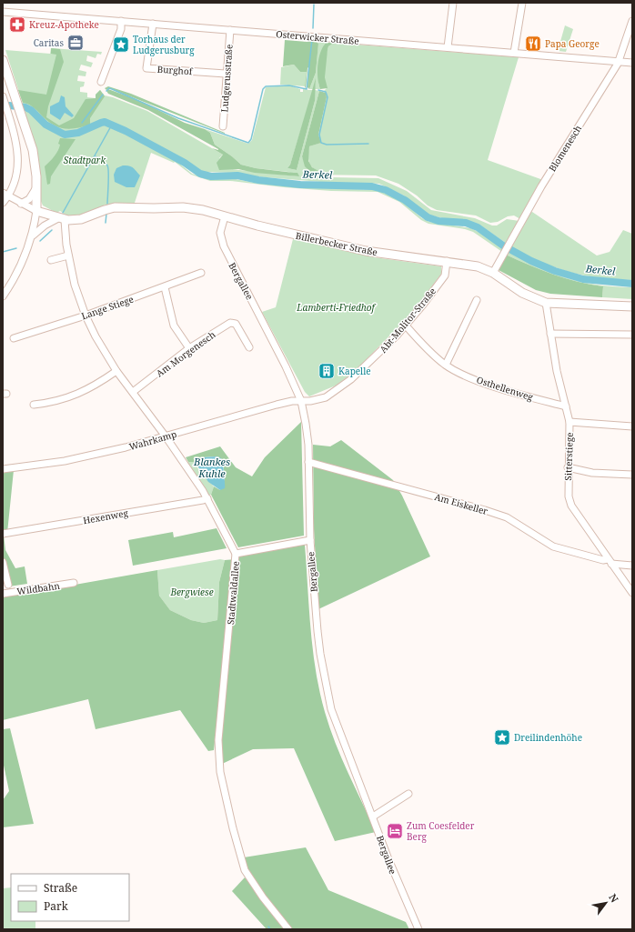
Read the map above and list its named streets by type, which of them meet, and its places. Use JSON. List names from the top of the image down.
{
  "streets": {
    "main road": ["Billerbecker Straße"],
    "street": [
      "Osterwicker Straße",
      "Burghof",
      "Ludgerusstraße",
      "Blomenesch",
      "Bergallee",
      "Lange Stiege",
      "Abt-Molitor-Straße",
      "Am Morgenesch",
      "Osthellenweg",
      "Wahrkamp",
      "Sitterstiege",
      "Am Eiskeller",
      "Hexenweg",
      "Wildbahn",
      "Stadtwaldallee"
    ]
  },
  "crossings": [
    ["Osterwicker Straße", "Burghof"],
    ["Osterwicker Straße", "Ludgerusstraße"],
    ["Osterwicker Straße", "Blomenesch"],
    ["Burghof", "Ludgerusstraße"],
    ["Blomenesch", "Billerbecker Straße"],
    ["Billerbecker Straße", "Bergallee"],
    ["Billerbecker Straße", "Abt-Molitor-Straße"],
    ["Billerbecker Straße", "Sitterstiege"],
    ["Billerbecker Straße", "Stadtwaldallee"],
    ["Bergallee", "Abt-Molitor-Straße"],
    ["Bergallee", "Wahrkamp"],
    ["Bergallee", "Am Eiskeller"],
    ["Lange Stiege", "Stadtwaldallee"],
    ["Abt-Molitor-Straße", "Osthellenweg"],
    ["Abt-Molitor-Straße", "Wahrkamp"],
    ["Am Morgenesch", "Stadtwaldallee"],
    ["Osthellenweg", "Sitterstiege"],
    ["Wahrkamp", "Stadtwaldallee"],
    ["Sitterstiege", "Am Eiskeller"],
    ["Hexenweg", "Stadtwaldallee"]
  ],
  "water": ["Berkel", "Blankes Kuhle"],
  "parks": ["Stadtpark", "Lamberti-Friedhof", "Bergwiese"],
  "places": {
    "pharmacy": ["Kreuz-Apotheke"],
    "office": ["Caritas"],
    "restaurant": ["Papa George"],
    "place": ["Torhaus der Ludgerusburg", "Dreilindenhöhe"],
    "building": ["Kapelle"],
    "hotel": ["Zum Coesfelder Berg"]
  },
  "legend": ["Straße", "Park"],
  "north": "top right"
}
